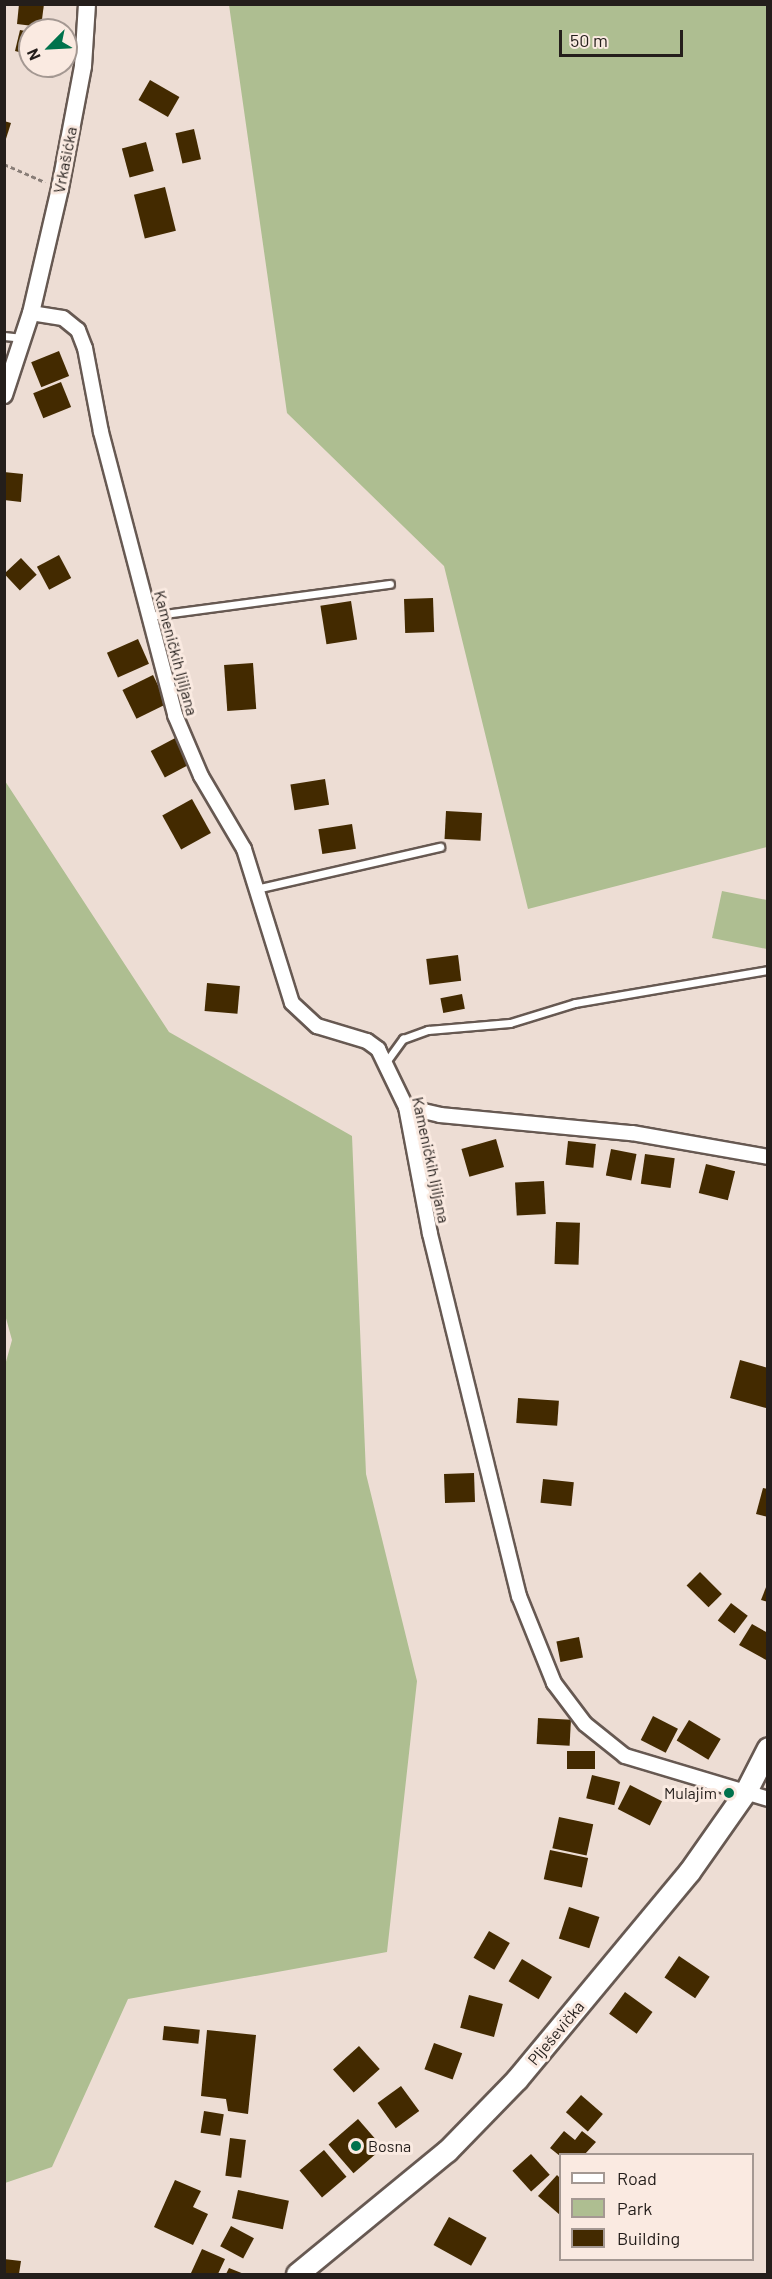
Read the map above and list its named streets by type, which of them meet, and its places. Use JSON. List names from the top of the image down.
{
  "streets": {
    "main road": ["Plješevička"],
    "street": ["Vrkašićka", "Kameničkih ljiljana"]
  },
  "crossings": [
    ["Vrkašićka", "Kameničkih ljiljana"],
    ["Kameničkih ljiljana", "Plješevička"]
  ],
  "places": ["Mulajim", "Bosna"],
  "legend": ["Road", "Park", "Building"],
  "scale_bar": "50 m",
  "north": "bottom left"
}
